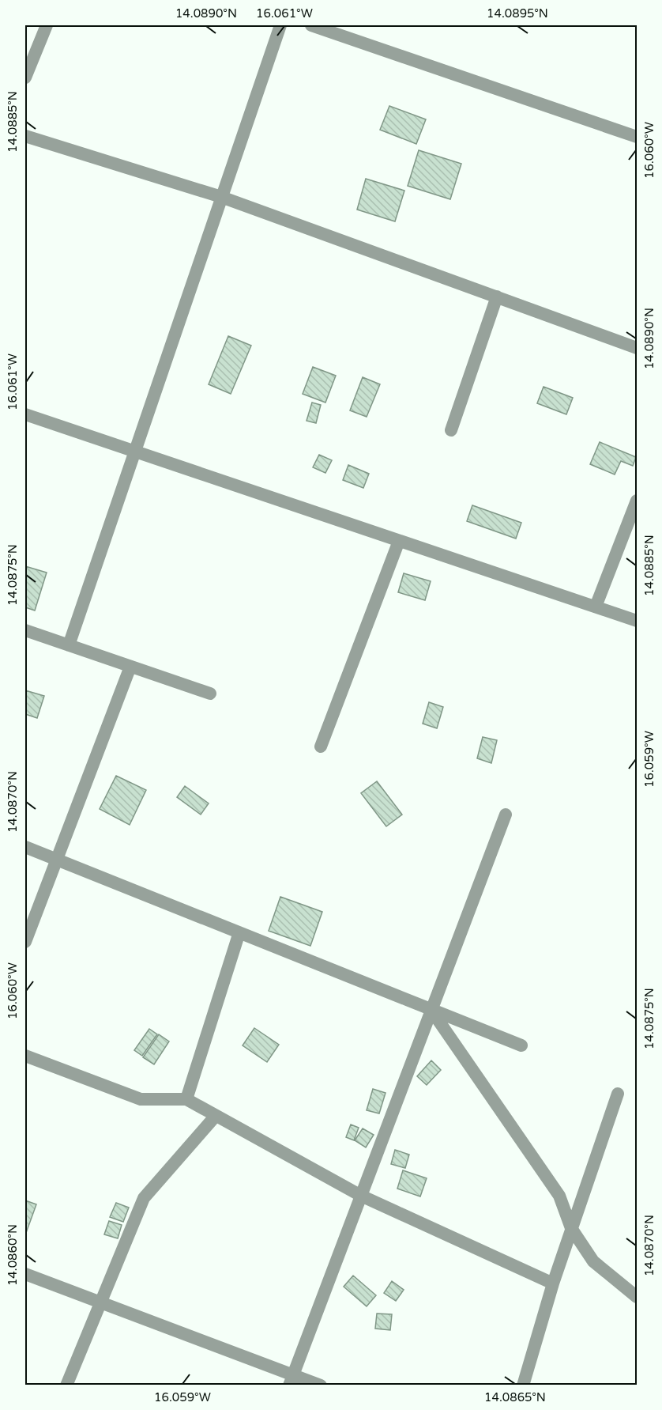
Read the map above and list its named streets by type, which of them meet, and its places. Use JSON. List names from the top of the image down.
{
  "coordinates": [
    "14.0890°N",
    "16.061°W",
    "14.0895°N",
    "14.0885°N",
    "16.060°W",
    "14.0875°N",
    "16.059°W",
    "14.0870°N",
    "14.0860°N",
    "14.0865°N"
  ]
}
